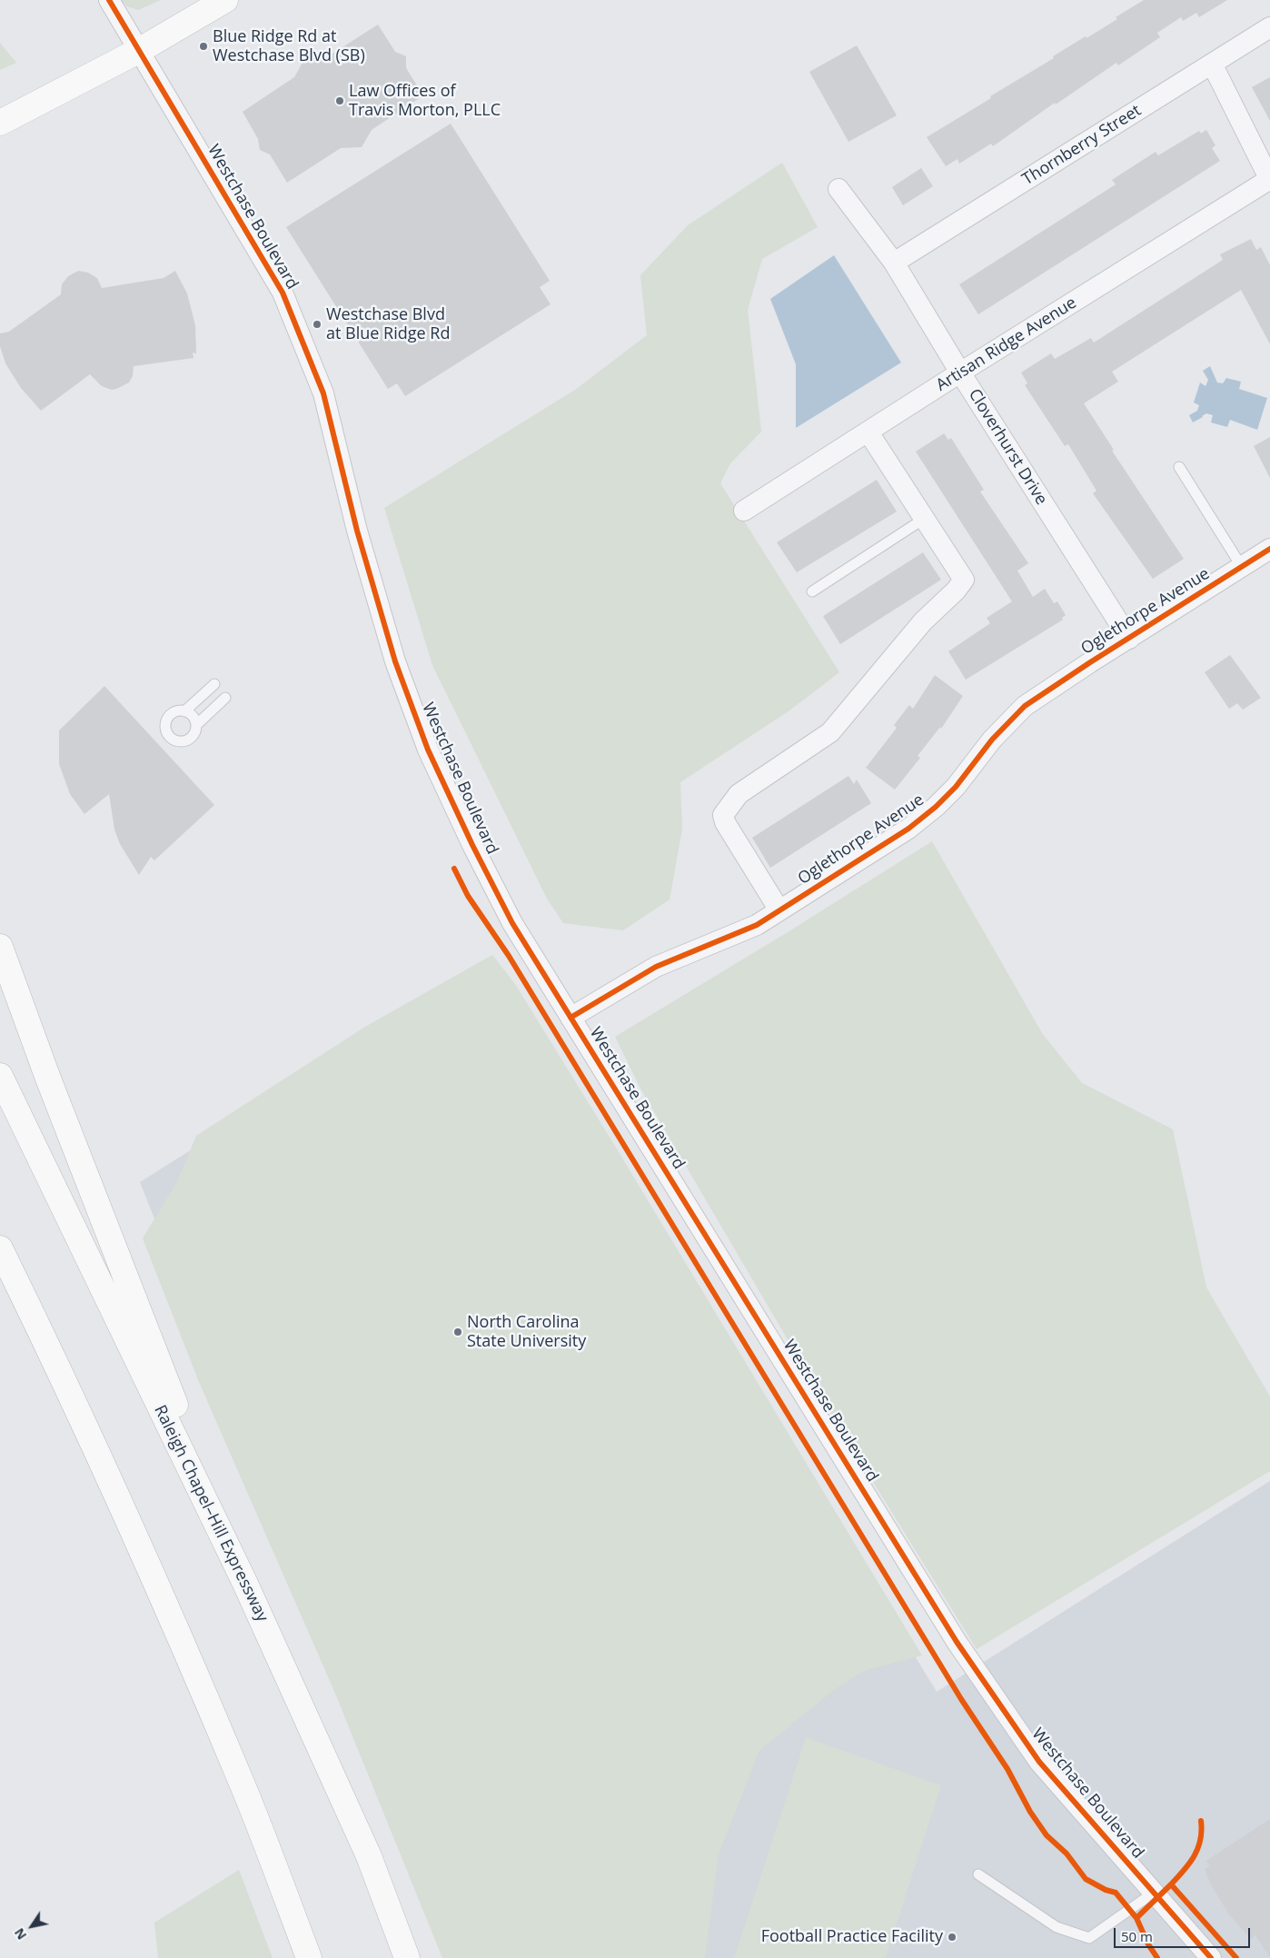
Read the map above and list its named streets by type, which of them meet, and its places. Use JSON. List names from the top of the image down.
{
  "streets": {
    "main road": ["Raleigh Chapel–Hill Expressway"],
    "street": [
      "Thornberry Street",
      "Westchase Boulevard",
      "Artisan Ridge Avenue",
      "Cloverhurst Drive",
      "Oglethorpe Avenue"
    ]
  },
  "crossings": [
    ["Thornberry Street", "Cloverhurst Drive"],
    ["Westchase Boulevard", "Oglethorpe Avenue"],
    ["Artisan Ridge Avenue", "Cloverhurst Drive"],
    ["Cloverhurst Drive", "Oglethorpe Avenue"]
  ],
  "places": [
    "Blue Ridge Rd at Westchase Blvd (SB)",
    "Law Offices of Travis Morton, PLLC",
    "Westchase Blvd at Blue Ridge Rd",
    "North Carolina State University",
    "Football Practice Facility"
  ],
  "scale_bar": "50 m",
  "north": "bottom left"
}
